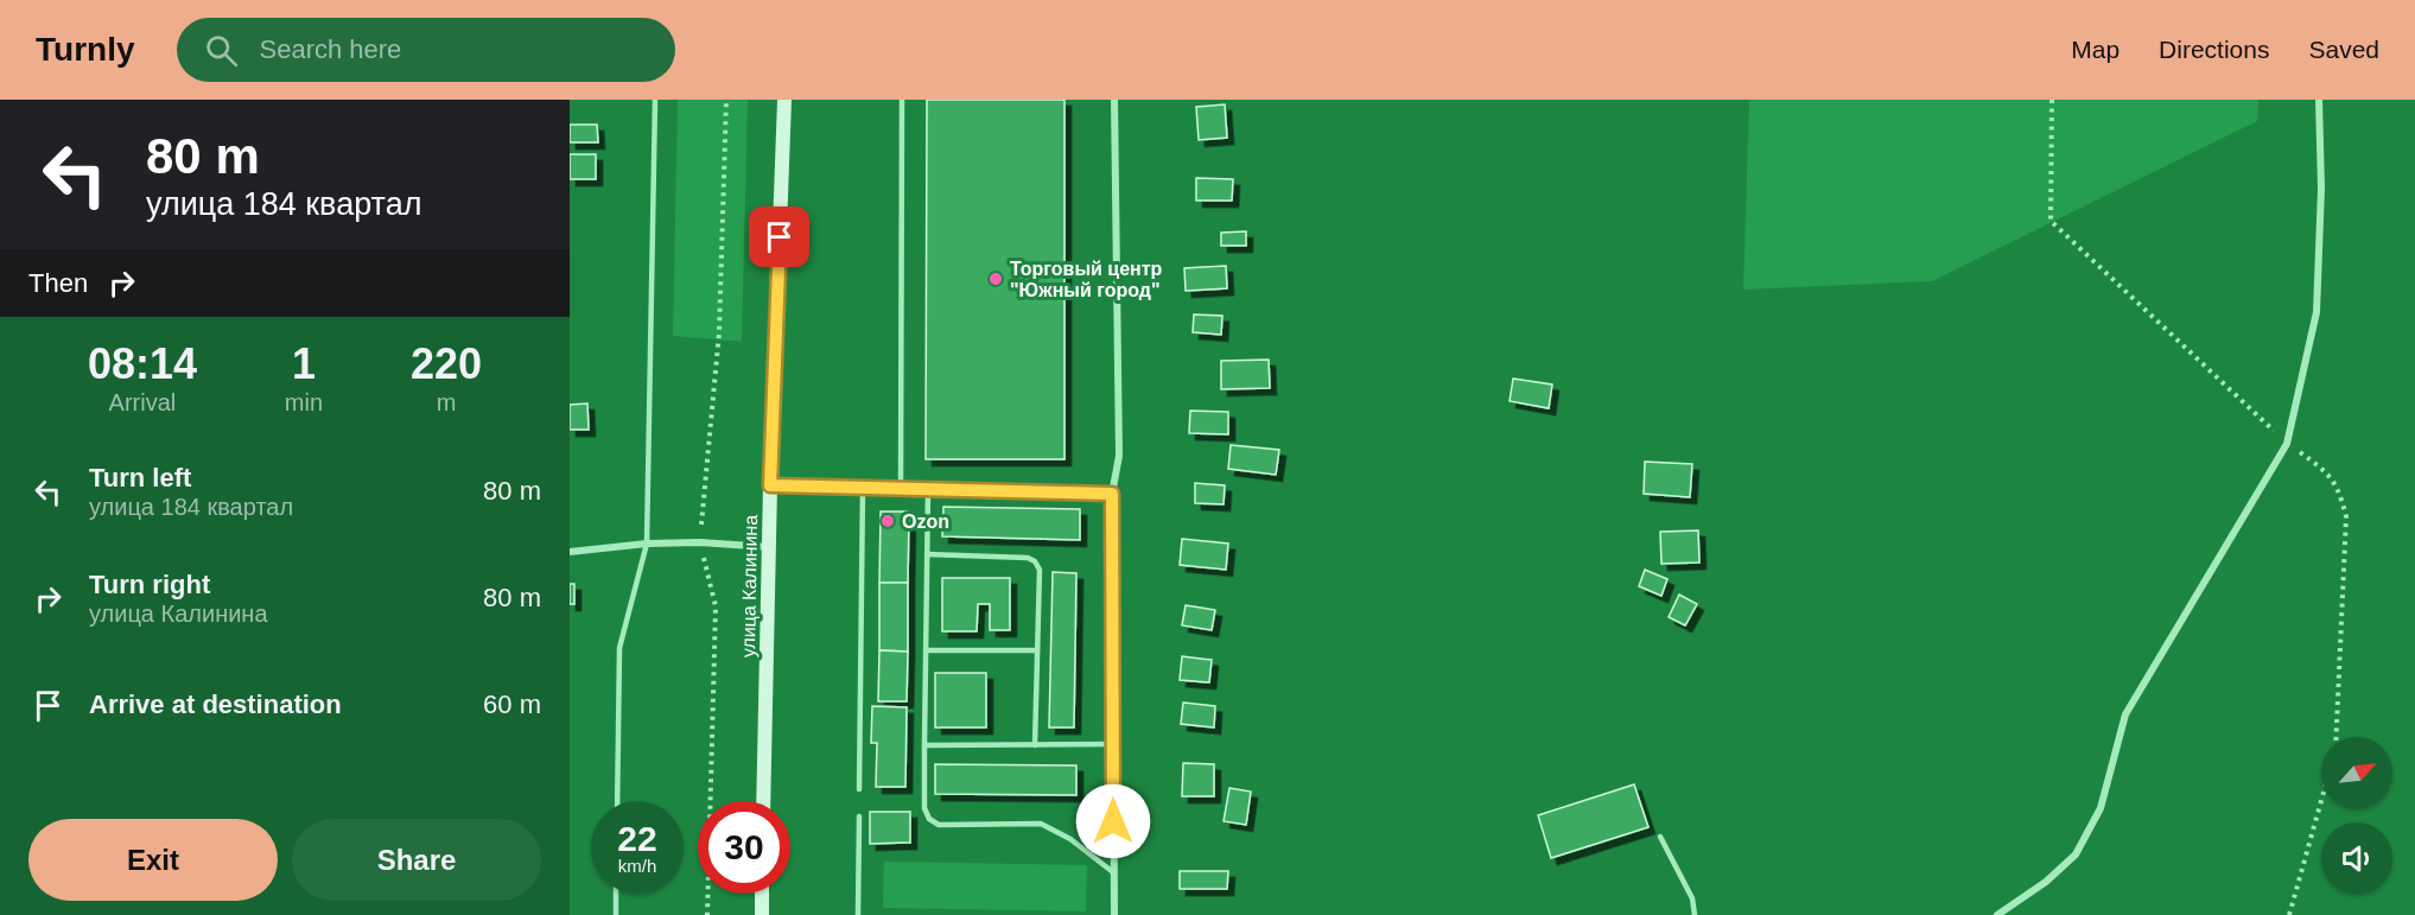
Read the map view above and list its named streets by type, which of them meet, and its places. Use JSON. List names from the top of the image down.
{
  "streets": {
    "main road": ["улица Калинина"]
  },
  "places": ["Торговый центр \"Южный город\"", "Ozon"],
  "north": "top right",
  "page": {
    "header": "Turnly",
    "search": "Search here",
    "nav": ["Map", "Directions", "Saved"],
    "turn": ["80 m", "улица 184 квартал"],
    "then": "Then",
    "eta": [
      "08:14",
      "Arrival",
      "1",
      "min",
      "220",
      "m"
    ],
    "list": [
      {
        "name": "Turn left",
        "note": "улица 184 квартал",
        "value": "80 m"
      },
      {
        "name": "Turn right",
        "note": "улица Калинина",
        "value": "80 m"
      },
      {
        "name": "Arrive at destination",
        "value": "60 m"
      }
    ],
    "speed": "22 km/h",
    "limit": "30",
    "buttons": ["Exit", "Share"]
  }
}
